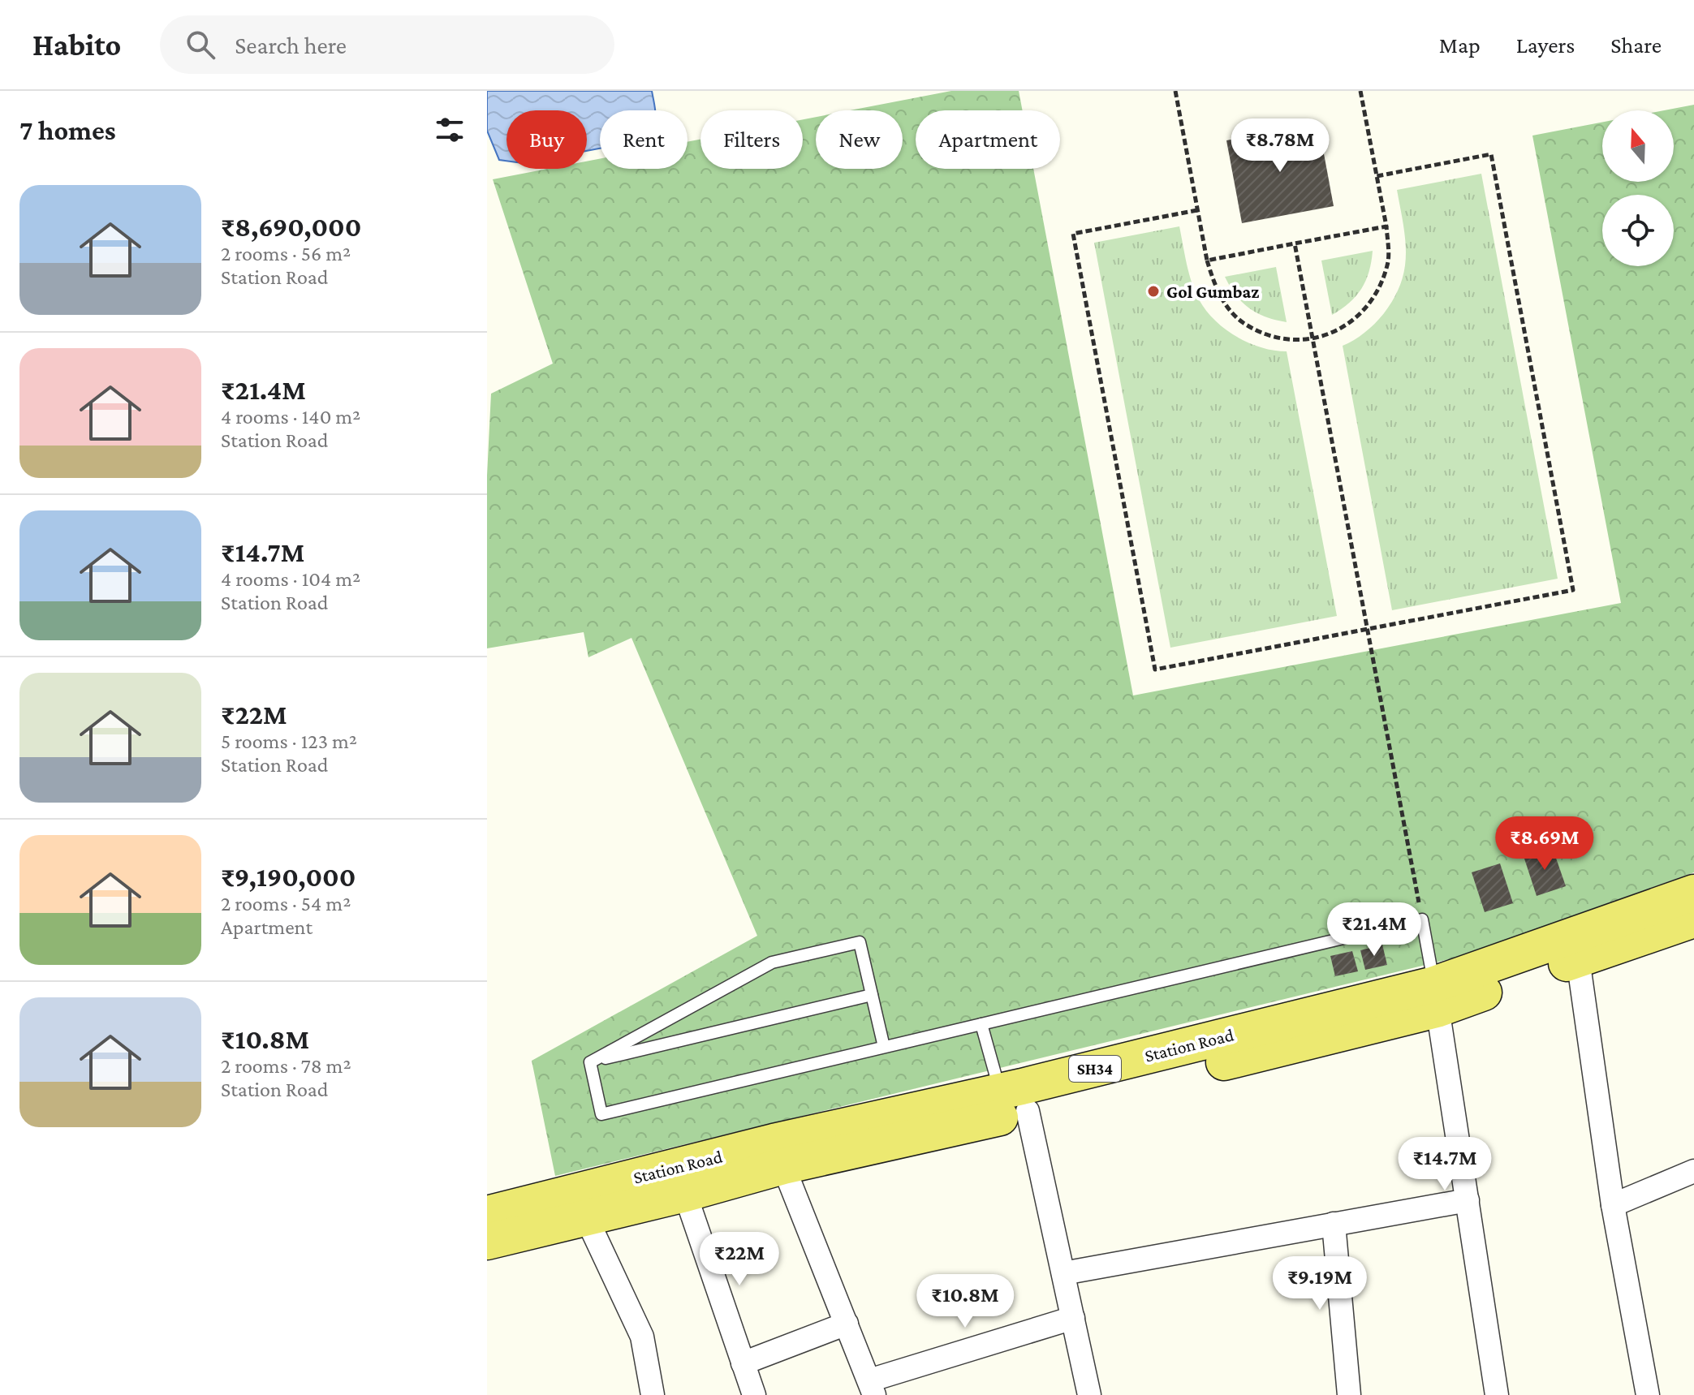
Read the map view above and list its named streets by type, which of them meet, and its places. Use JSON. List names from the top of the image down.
{
  "streets": {
    "main road": ["Station Road", "SH34"]
  },
  "places": ["Gol Gumbaz"],
  "north": "top",
  "page": {
    "header": "Habito",
    "search": "Search here",
    "nav": ["Map", "Layers", "Share"],
    "heading": "7 homes",
    "chip": [
      "Buy",
      "Rent",
      "Filters",
      "New",
      "Apartment"
    ],
    "price": [
      "₹8.78M",
      "₹8.69M",
      "₹21.4M",
      "₹14.7M",
      "₹22M",
      "₹9.19M",
      "₹10.8M"
    ],
    "list": [
      {
        "name": "₹8,690,000",
        "note": "2 rooms · 56 m² · Station Road"
      },
      {
        "name": "₹21.4M",
        "note": "4 rooms · 140 m² · Station Road"
      },
      {
        "name": "₹14.7M",
        "note": "4 rooms · 104 m² · Station Road"
      },
      {
        "name": "₹22M",
        "note": "5 rooms · 123 m² · Station Road"
      },
      {
        "name": "₹9,190,000",
        "note": "2 rooms · 54 m² · Apartment"
      },
      {
        "name": "₹10.8M",
        "note": "2 rooms · 78 m² · Station Road"
      }
    ]
  }
}
